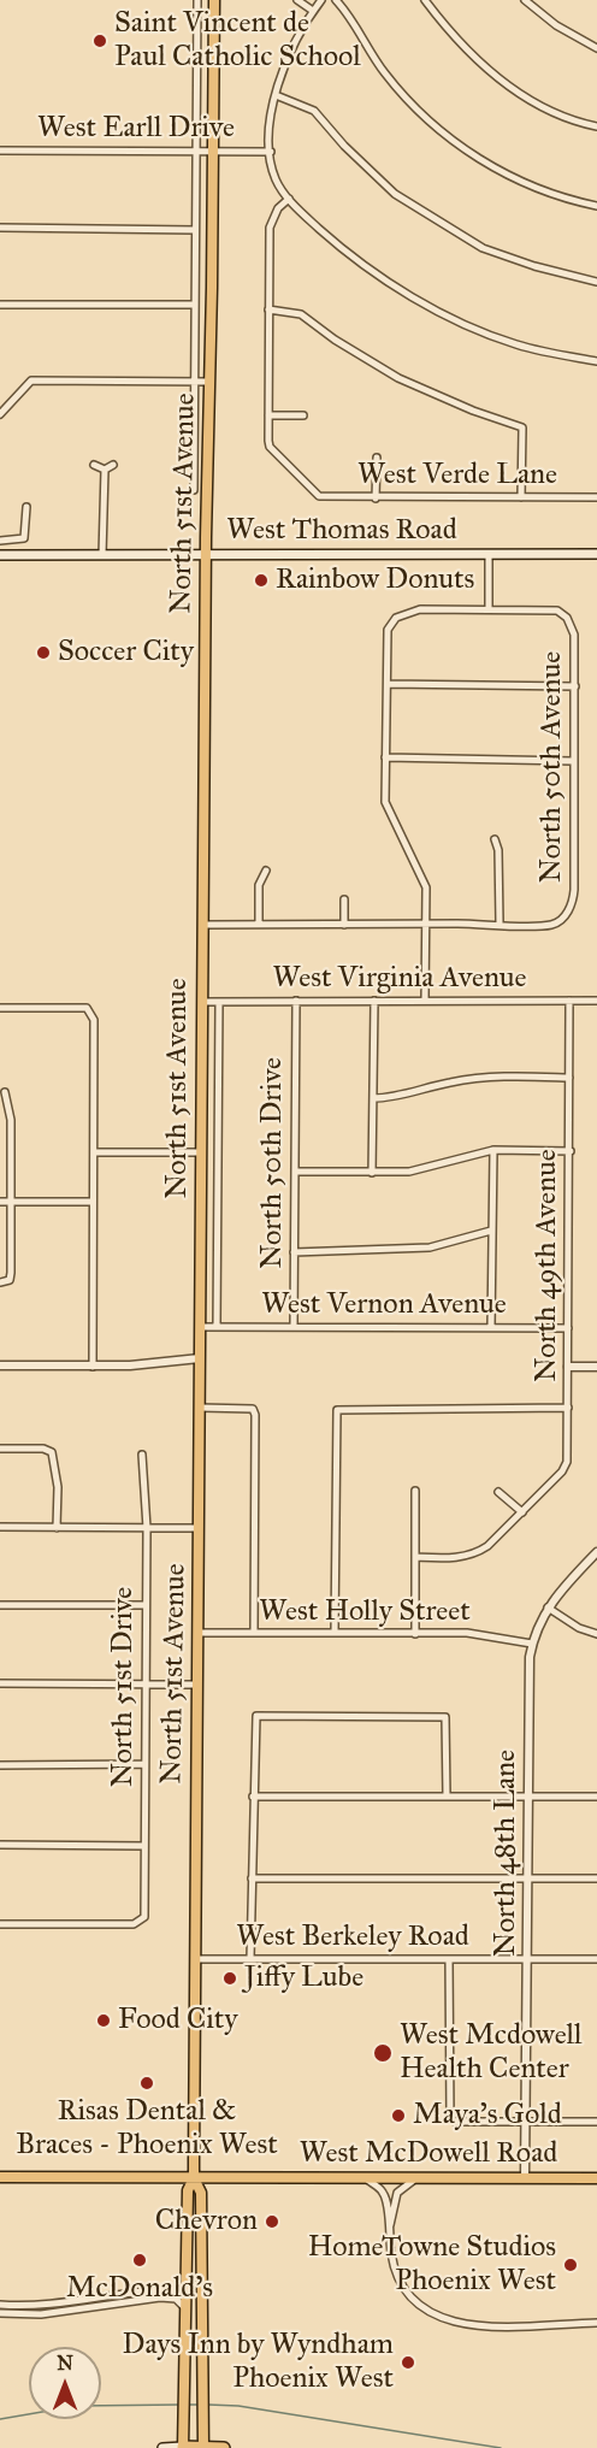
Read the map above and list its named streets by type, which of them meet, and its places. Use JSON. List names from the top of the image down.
{
  "streets": {
    "main road": ["North 51st Avenue", "West Thomas Road", "West McDowell Road"],
    "street": [
      "West Earll Drive",
      "West Verde Lane",
      "North 50th Avenue",
      "West Virginia Avenue",
      "North 50th Drive",
      "North 49th Avenue",
      "West Vernon Avenue",
      "West Holly Street",
      "North 51st Drive",
      "North 48th Lane",
      "West Berkeley Road"
    ]
  },
  "crossings": [
    ["West Earll Drive", "North 51st Avenue"],
    ["North 51st Avenue", "West Thomas Road"],
    ["North 51st Avenue", "West Virginia Avenue"],
    ["North 51st Avenue", "West Vernon Avenue"],
    ["North 51st Avenue", "West Holly Street"],
    ["North 51st Avenue", "West Berkeley Road"],
    ["North 51st Avenue", "West McDowell Road"],
    ["West Virginia Avenue", "North 50th Drive"],
    ["West Virginia Avenue", "North 49th Avenue"],
    ["North 50th Drive", "West Vernon Avenue"],
    ["North 49th Avenue", "West Vernon Avenue"],
    ["West Holly Street", "North 48th Lane"],
    ["North 48th Lane", "West Berkeley Road"],
    ["North 48th Lane", "West McDowell Road"]
  ],
  "places": [
    "Saint Vincent de Paul Catholic School",
    "Rainbow Donuts",
    "Soccer City",
    "Jiffy Lube",
    "Food City",
    "West Mcdowell Health Center",
    "Risas Dental & Braces - Phoenix West",
    "Maya's Gold",
    "Chevron",
    "McDonald's",
    "HomeTowne Studios Phoenix West",
    "Days Inn by Wyndham Phoenix West"
  ],
  "north": "top"
}
